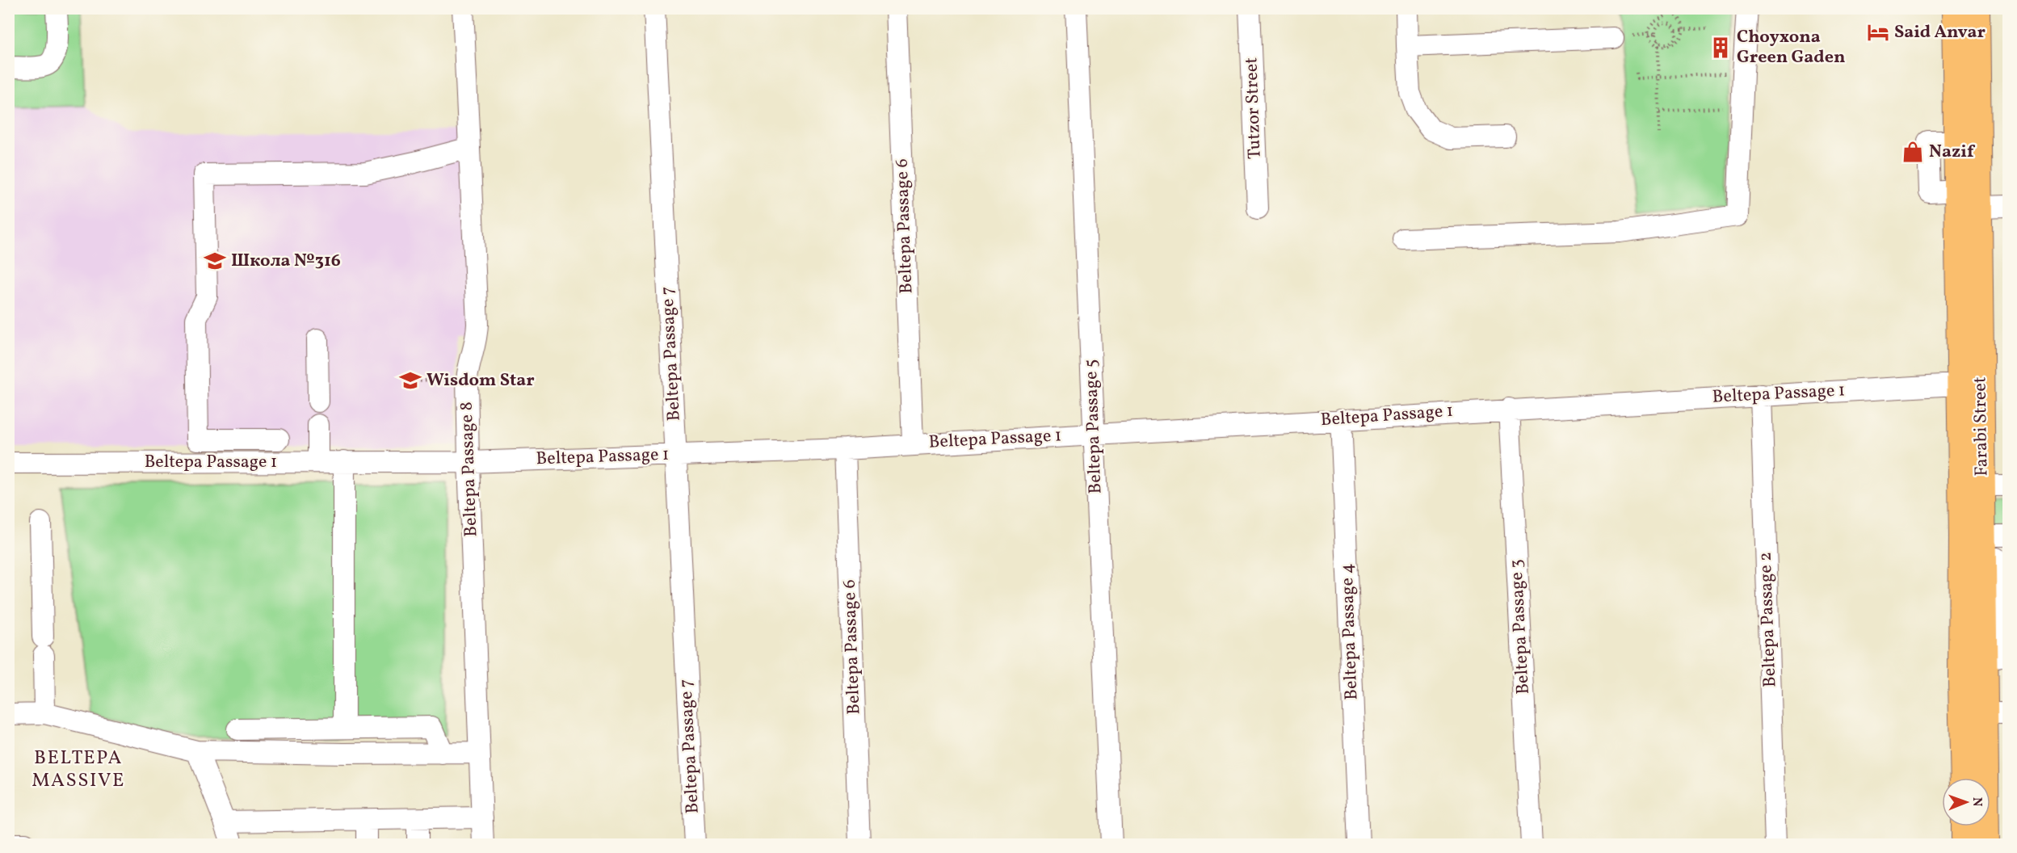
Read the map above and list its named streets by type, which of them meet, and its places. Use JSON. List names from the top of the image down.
{
  "streets": {
    "main road": ["Farabi Street"],
    "street": [
      "Tutzor Street",
      "Beltepa Passage 6",
      "Beltepa Passage 7",
      "Beltepa Passage 1",
      "Beltepa Passage 5",
      "Beltepa Passage 8",
      "Beltepa Passage 2",
      "Beltepa Passage 3",
      "Beltepa Passage 4"
    ]
  },
  "crossings": [
    ["Beltepa Passage 6", "Beltepa Passage 1"],
    ["Beltepa Passage 7", "Beltepa Passage 1"],
    ["Beltepa Passage 1", "Beltepa Passage 5"],
    ["Beltepa Passage 1", "Farabi Street"],
    ["Beltepa Passage 1", "Beltepa Passage 8"],
    ["Beltepa Passage 1", "Beltepa Passage 2"],
    ["Beltepa Passage 1", "Beltepa Passage 3"],
    ["Beltepa Passage 1", "Beltepa Passage 4"]
  ],
  "districts": ["BELTEPA MASSIVE"],
  "places": {
    "hotel": ["Said Anvar"],
    "building": ["Choyxona Green Gaden"],
    "shop": ["Nazif"],
    "school or university": ["Школа №316", "Wisdom Star"]
  },
  "north": "right"
}
